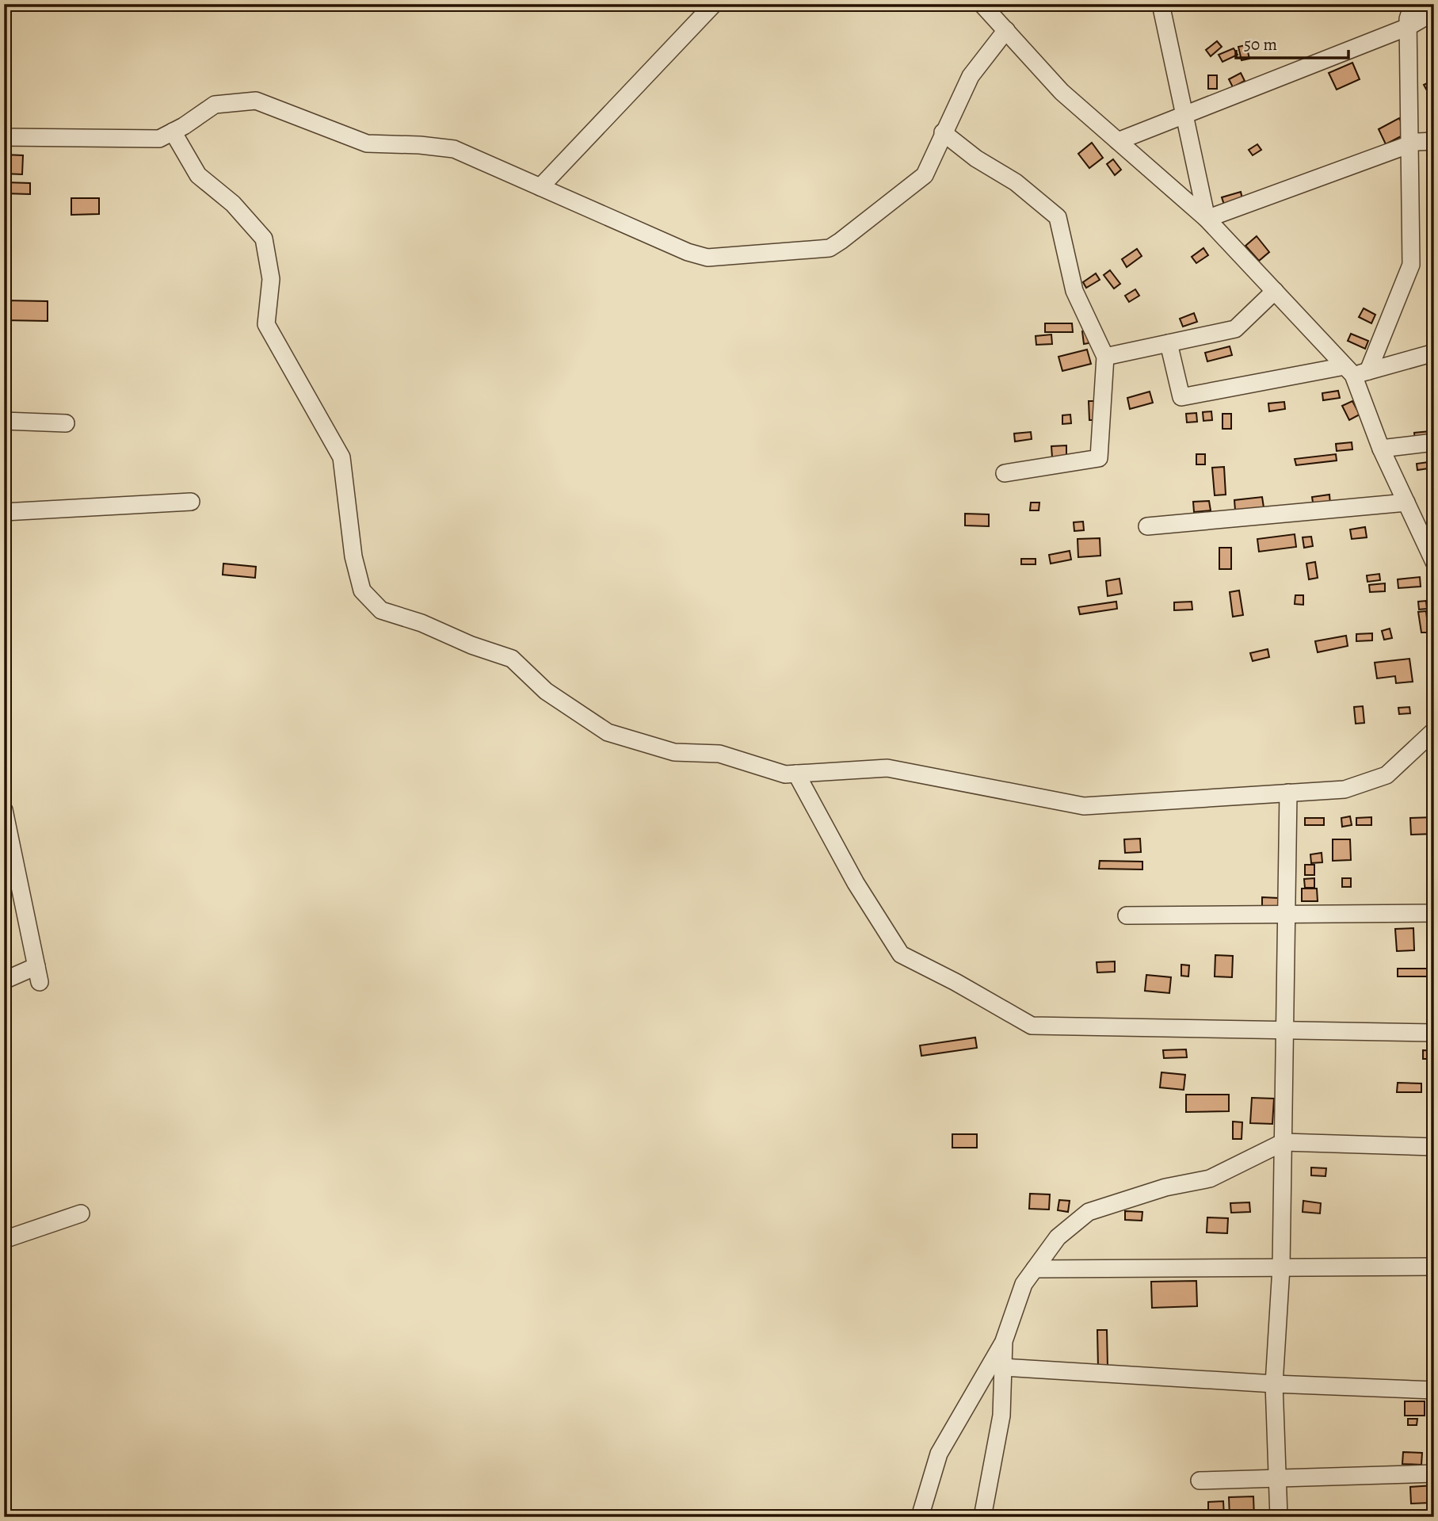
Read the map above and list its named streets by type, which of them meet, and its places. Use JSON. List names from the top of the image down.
{
  "scale_bar": "50 m"
}
